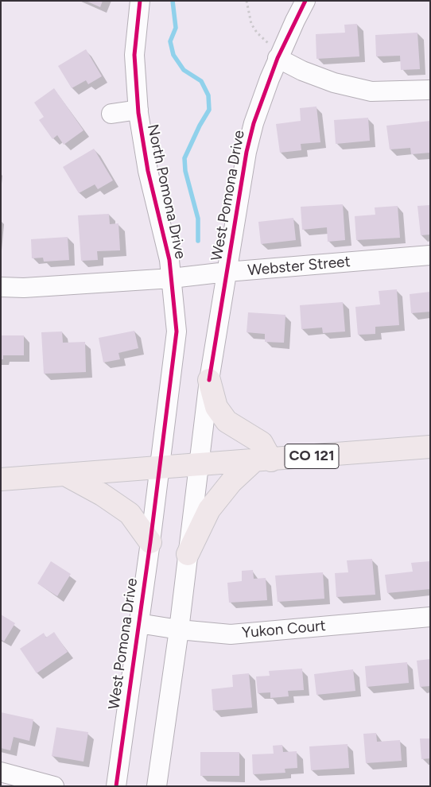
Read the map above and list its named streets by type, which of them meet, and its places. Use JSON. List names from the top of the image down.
{
  "streets": {
    "main road": ["CO 121"],
    "street": [
      "North Pomona Drive",
      "West Pomona Drive",
      "Webster Street",
      "Yukon Court"
    ]
  },
  "crossings": [
    ["North Pomona Drive", "West Pomona Drive"],
    ["North Pomona Drive", "Webster Street"],
    ["North Pomona Drive", "CO 121"],
    ["West Pomona Drive", "Webster Street"],
    ["West Pomona Drive", "CO 121"],
    ["West Pomona Drive", "Yukon Court"]
  ]
}
